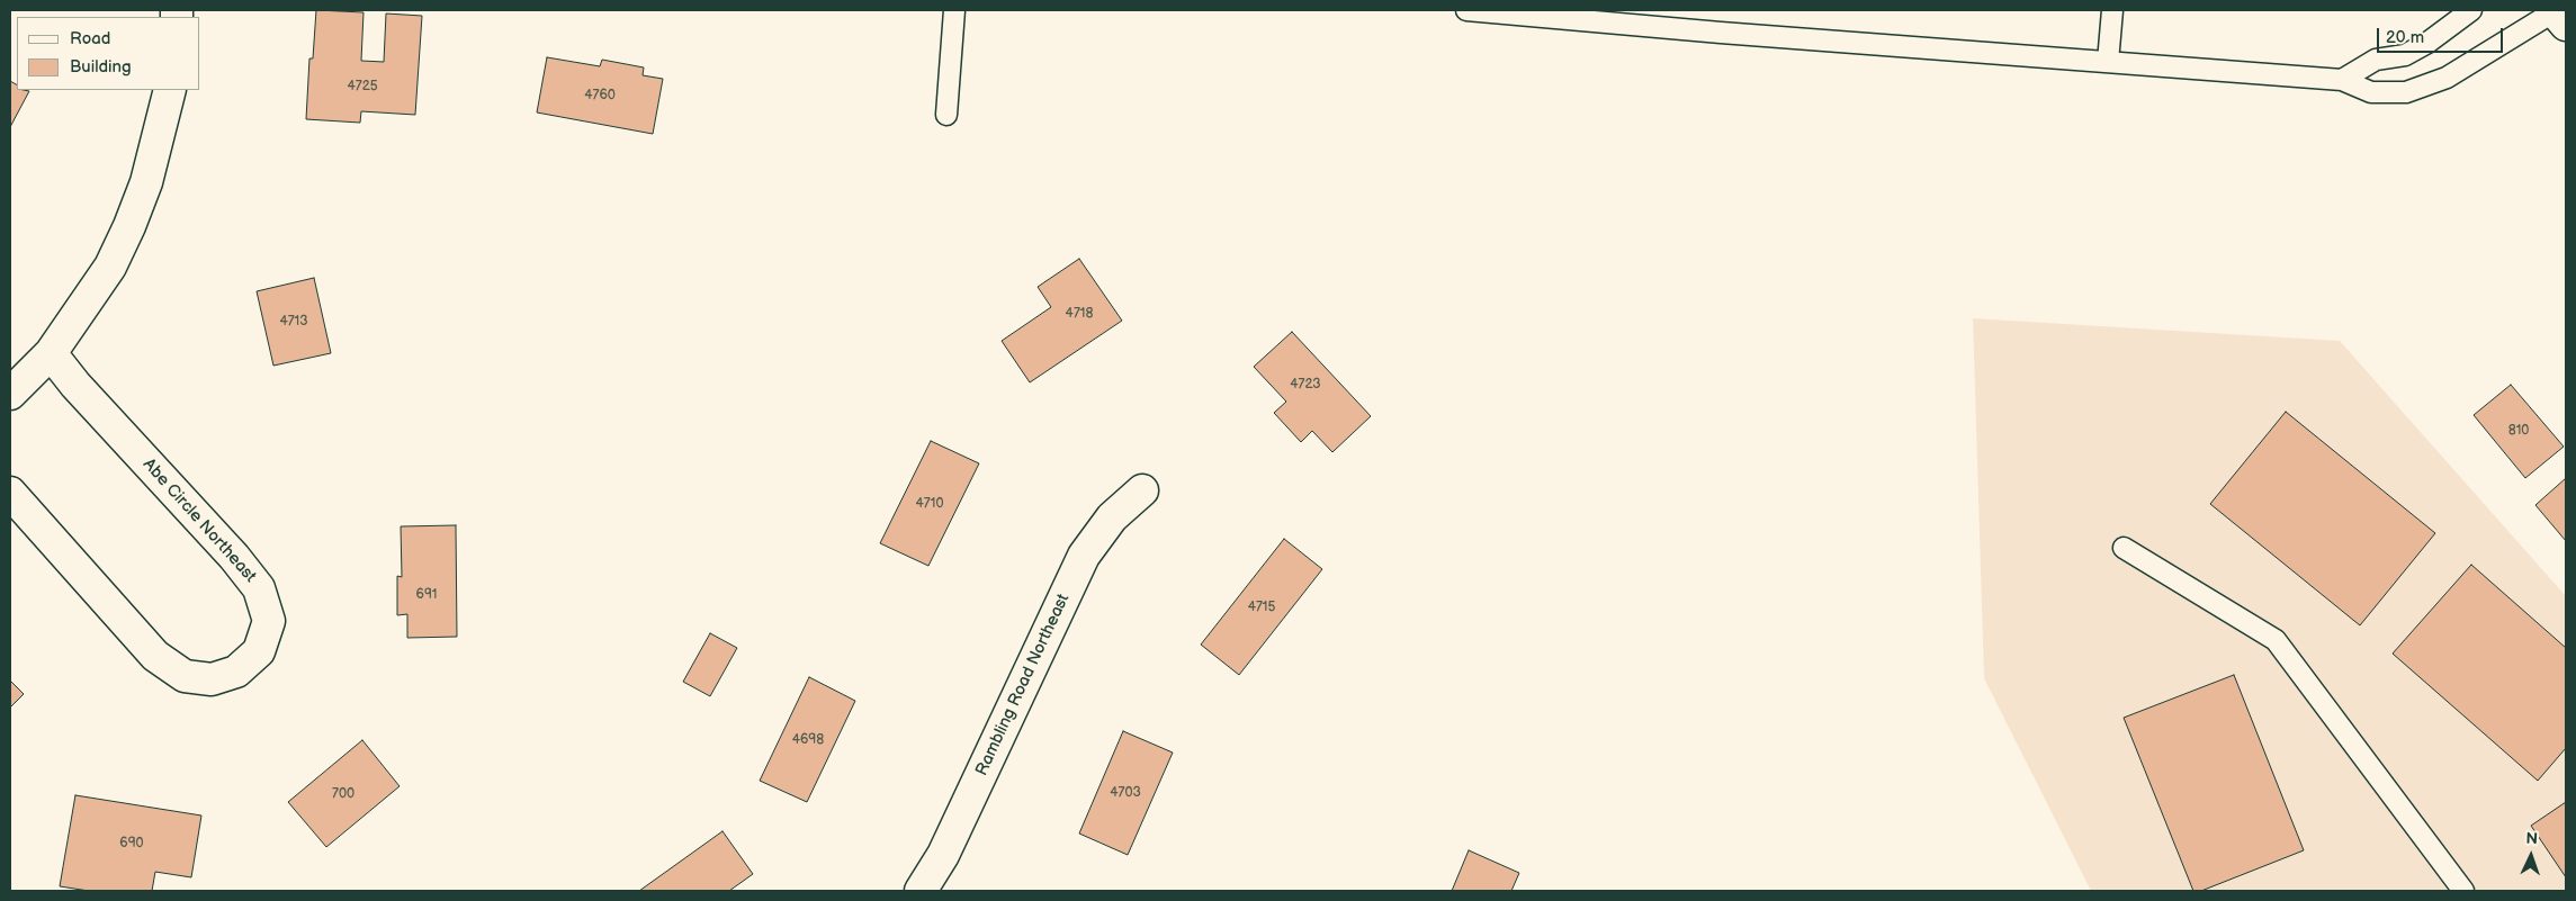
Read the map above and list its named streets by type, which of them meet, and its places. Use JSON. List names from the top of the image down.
{
  "streets": {
    "street": ["Abe Circle Northeast", "Rambling Road Northeast"]
  },
  "house_numbers": [
    "4725",
    "4760",
    "4718",
    "4713",
    "4723",
    "810",
    "4710",
    "691",
    "4715",
    "4698",
    "4703",
    "700",
    "690"
  ],
  "legend": ["Road", "Building"],
  "scale_bar": "20 m",
  "north": "top"
}
